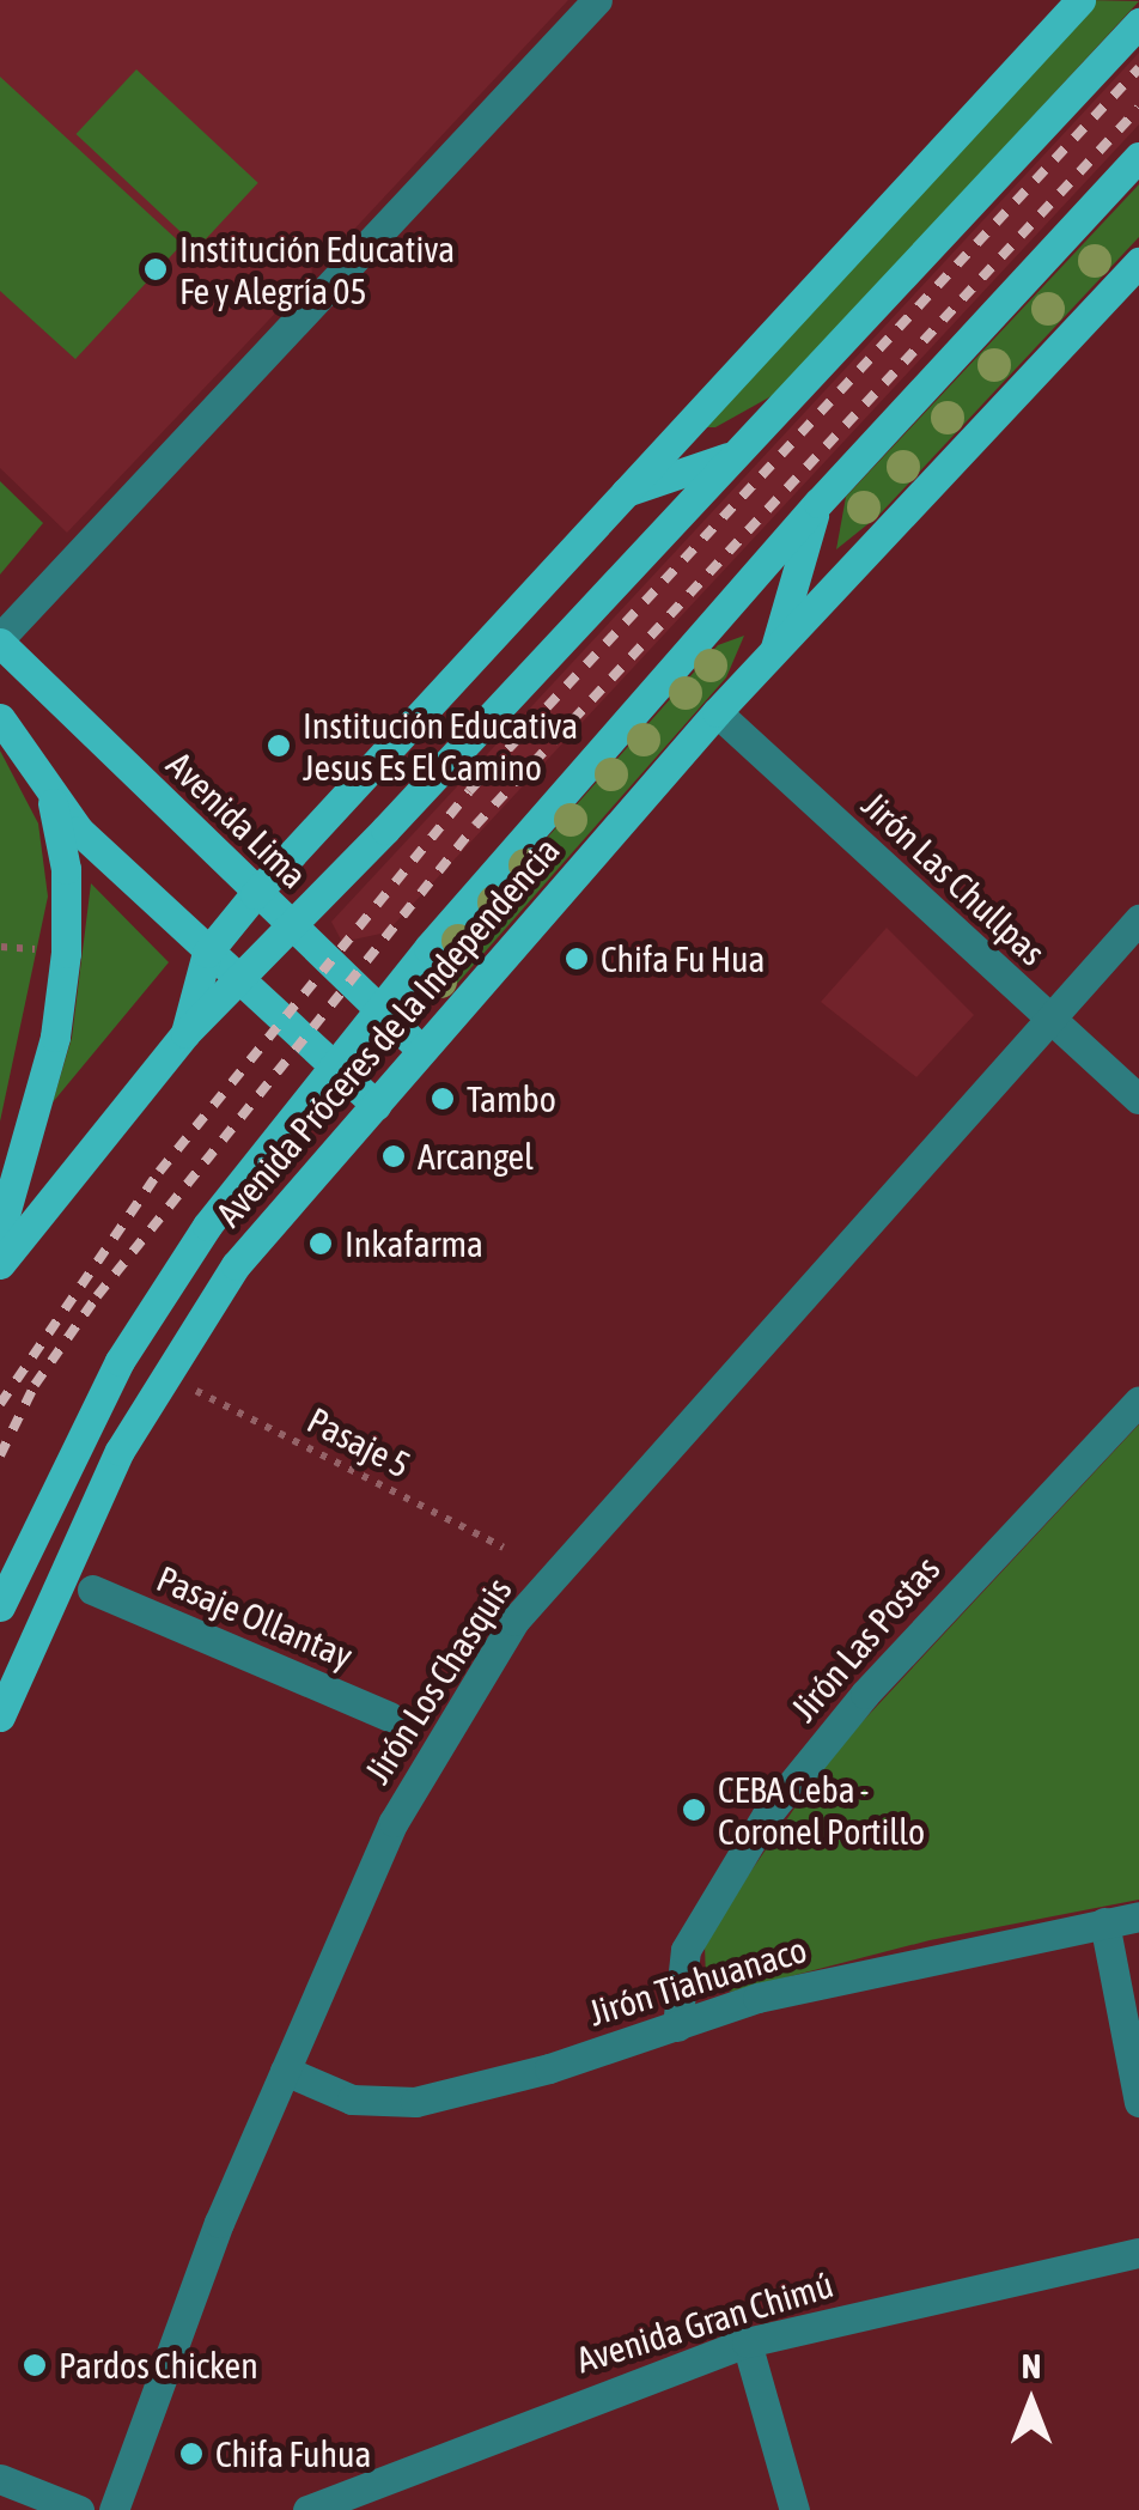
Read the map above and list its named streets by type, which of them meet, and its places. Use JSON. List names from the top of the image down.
{
  "streets": {
    "main road": ["Avenida Lima", "Avenida Próceres de la Independencia"],
    "street": [
      "Jirón Las Chullpas",
      "Pasaje Ollantay",
      "Jirón Las Postas",
      "Jirón Los Chasquis",
      "Jirón Tiahuanaco",
      "Avenida Gran Chimú"
    ],
    "path": ["Pasaje 5"]
  },
  "crossings": [
    ["Avenida Lima", "Avenida Próceres de la Independencia"],
    ["Jirón Las Chullpas", "Avenida Próceres de la Independencia"],
    ["Jirón Las Chullpas", "Jirón Los Chasquis"],
    ["Jirón Las Postas", "Jirón Tiahuanaco"],
    ["Jirón Los Chasquis", "Jirón Tiahuanaco"]
  ],
  "places": [
    "Institución Educativa Fe y Alegría 05",
    "Institución Educativa Jesus Es El Camino",
    "Chifa Fu Hua",
    "Tambo",
    "Arcangel",
    "Inkafarma",
    "CEBA Ceba - Coronel Portillo",
    "Pardos Chicken",
    "Chifa Fuhua"
  ],
  "north": "top"
}
